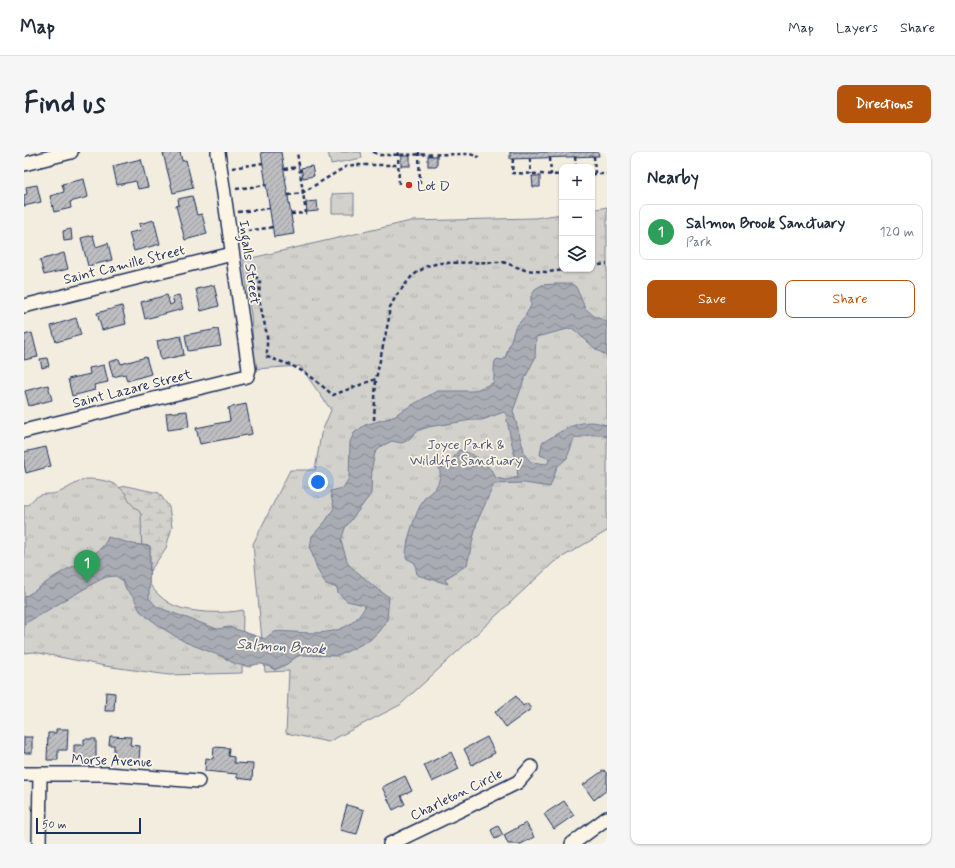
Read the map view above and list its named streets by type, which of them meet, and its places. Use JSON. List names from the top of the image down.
{
  "streets": {
    "street": [
      "Ingalls Street",
      "Saint Camille Street",
      "Saint Lazare Street",
      "Morse Avenue",
      "Charleton Circle"
    ]
  },
  "crossings": [
    ["Ingalls Street", "Saint Camille Street"],
    ["Ingalls Street", "Saint Lazare Street"]
  ],
  "water": ["Salmon Brook"],
  "parks": ["Joyce Park & Wildlife Sanctuary"],
  "places": ["Lot D"],
  "scale_bar": "50 m",
  "page": {
    "header": "Map",
    "nav": ["Map", "Layers", "Share"],
    "buttons": [
      "Directions",
      ["Save", "Share"]
    ],
    "title": "Find us",
    "heading": "Nearby",
    "map_buttons": ["+", "−"],
    "list": [
      {
        "mark": "1",
        "name": "Salmon Brook Sanctuary",
        "note": "Park",
        "value": "120 m"
      }
    ],
    "pins": "1",
    "scale": "50 m"
  }
}
